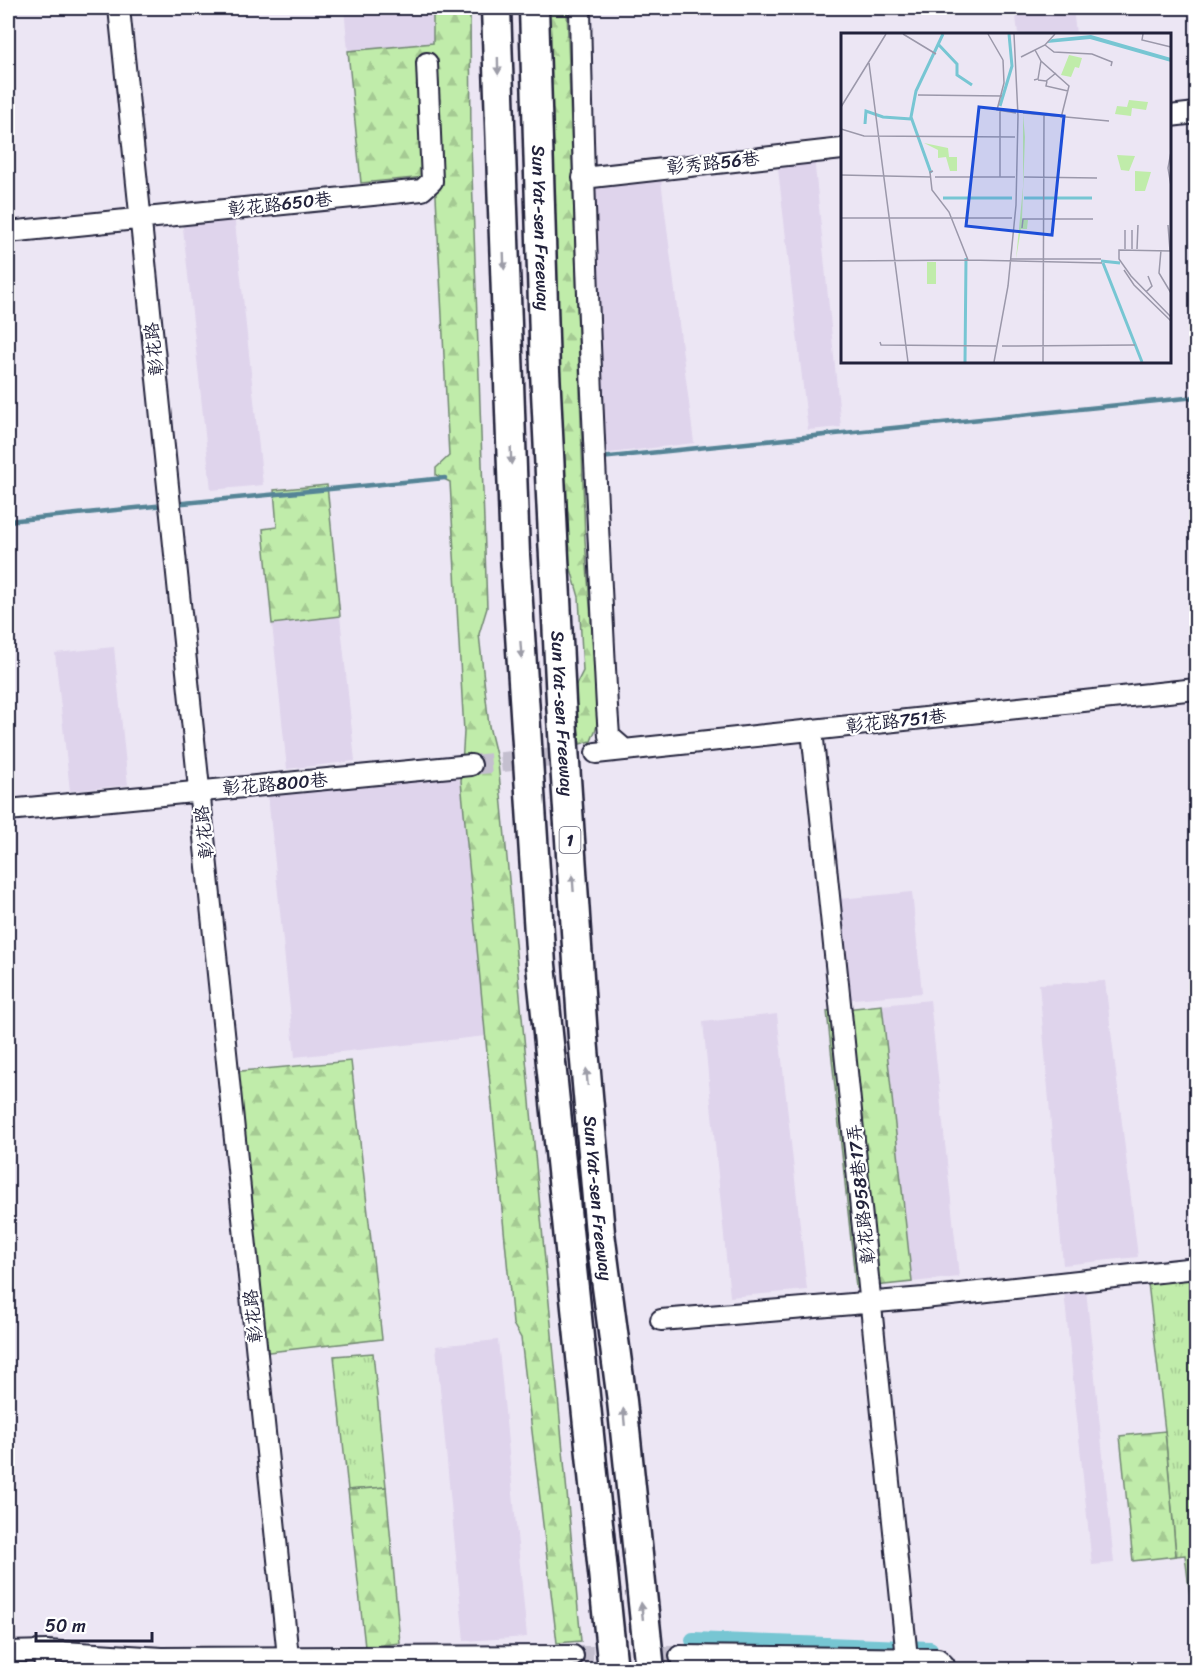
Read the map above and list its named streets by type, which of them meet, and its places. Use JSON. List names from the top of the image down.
{
  "streets": {
    "highway": ["Sun Yat-sen Freeway", "1"],
    "street": [
      "彰秀路56巷",
      "彰花路650巷",
      "彰花路",
      "彰花路751巷",
      "彰花路800巷",
      "彰花路958巷17弄"
    ]
  },
  "crossings": [
    ["彰花路650巷", "彰花路"],
    ["彰花路", "彰花路800巷"],
    ["彰花路751巷", "彰花路958巷17弄"]
  ],
  "scale_bar": "50 m"
}
